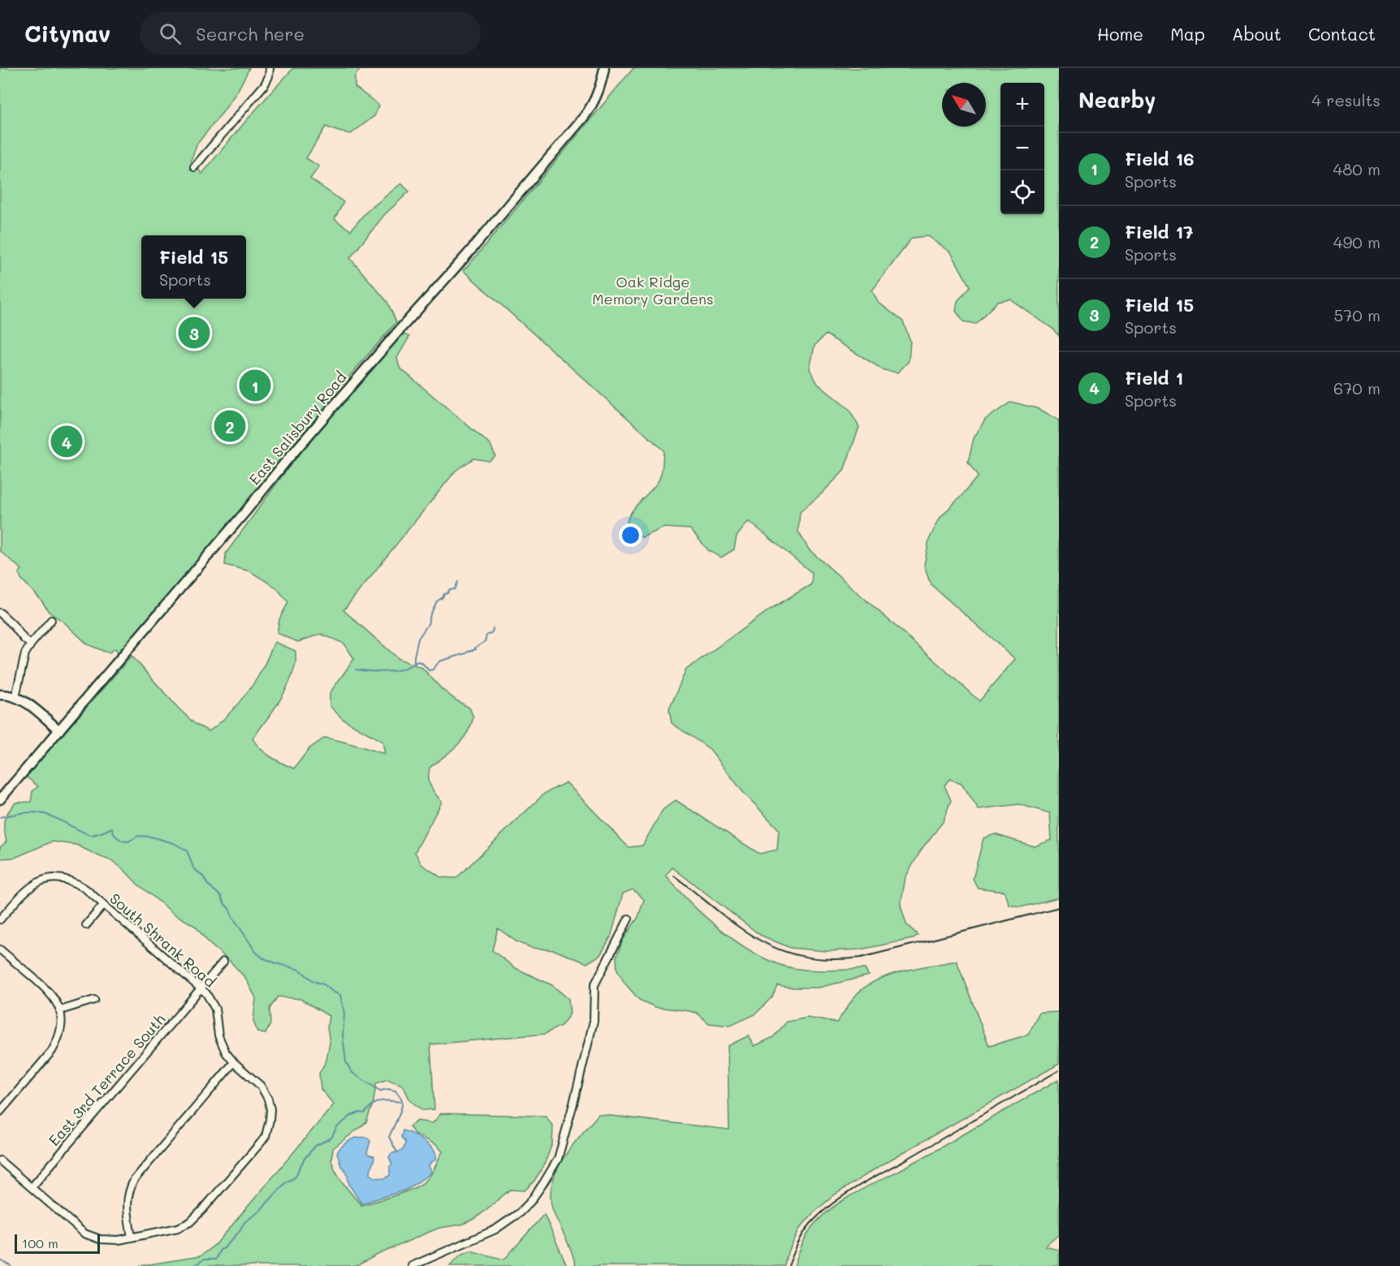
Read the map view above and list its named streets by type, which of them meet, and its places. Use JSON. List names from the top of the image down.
{
  "streets": {
    "street": ["East Salisbury Road", "South Shrank Road", "East 3rd Terrace South"]
  },
  "crossings": [
    ["South Shrank Road", "East 3rd Terrace South"]
  ],
  "parks": ["Oak Ridge Memory Gardens"],
  "scale_bar": "100 m",
  "north": "top left",
  "page": {
    "header": "Citynav",
    "search": "Search here",
    "nav": [
      "Home",
      "Map",
      "About",
      "Contact"
    ],
    "heading": ["Nearby", "4 results"],
    "map_buttons": ["+", "−"],
    "list": [
      {
        "mark": "1",
        "name": "Field 16",
        "note": "Sports",
        "value": "480 m"
      },
      {
        "mark": "2",
        "name": "Field 17",
        "note": "Sports",
        "value": "490 m"
      },
      {
        "mark": "3",
        "name": "Field 15",
        "note": "Sports",
        "value": "570 m"
      },
      {
        "mark": "4",
        "name": "Field 1",
        "note": "Sports",
        "value": "670 m"
      }
    ],
    "popup": ["Field 15", "Sports"],
    "pins": [
      "3",
      "1",
      "2",
      "4"
    ],
    "scale": "100 m"
  }
}
